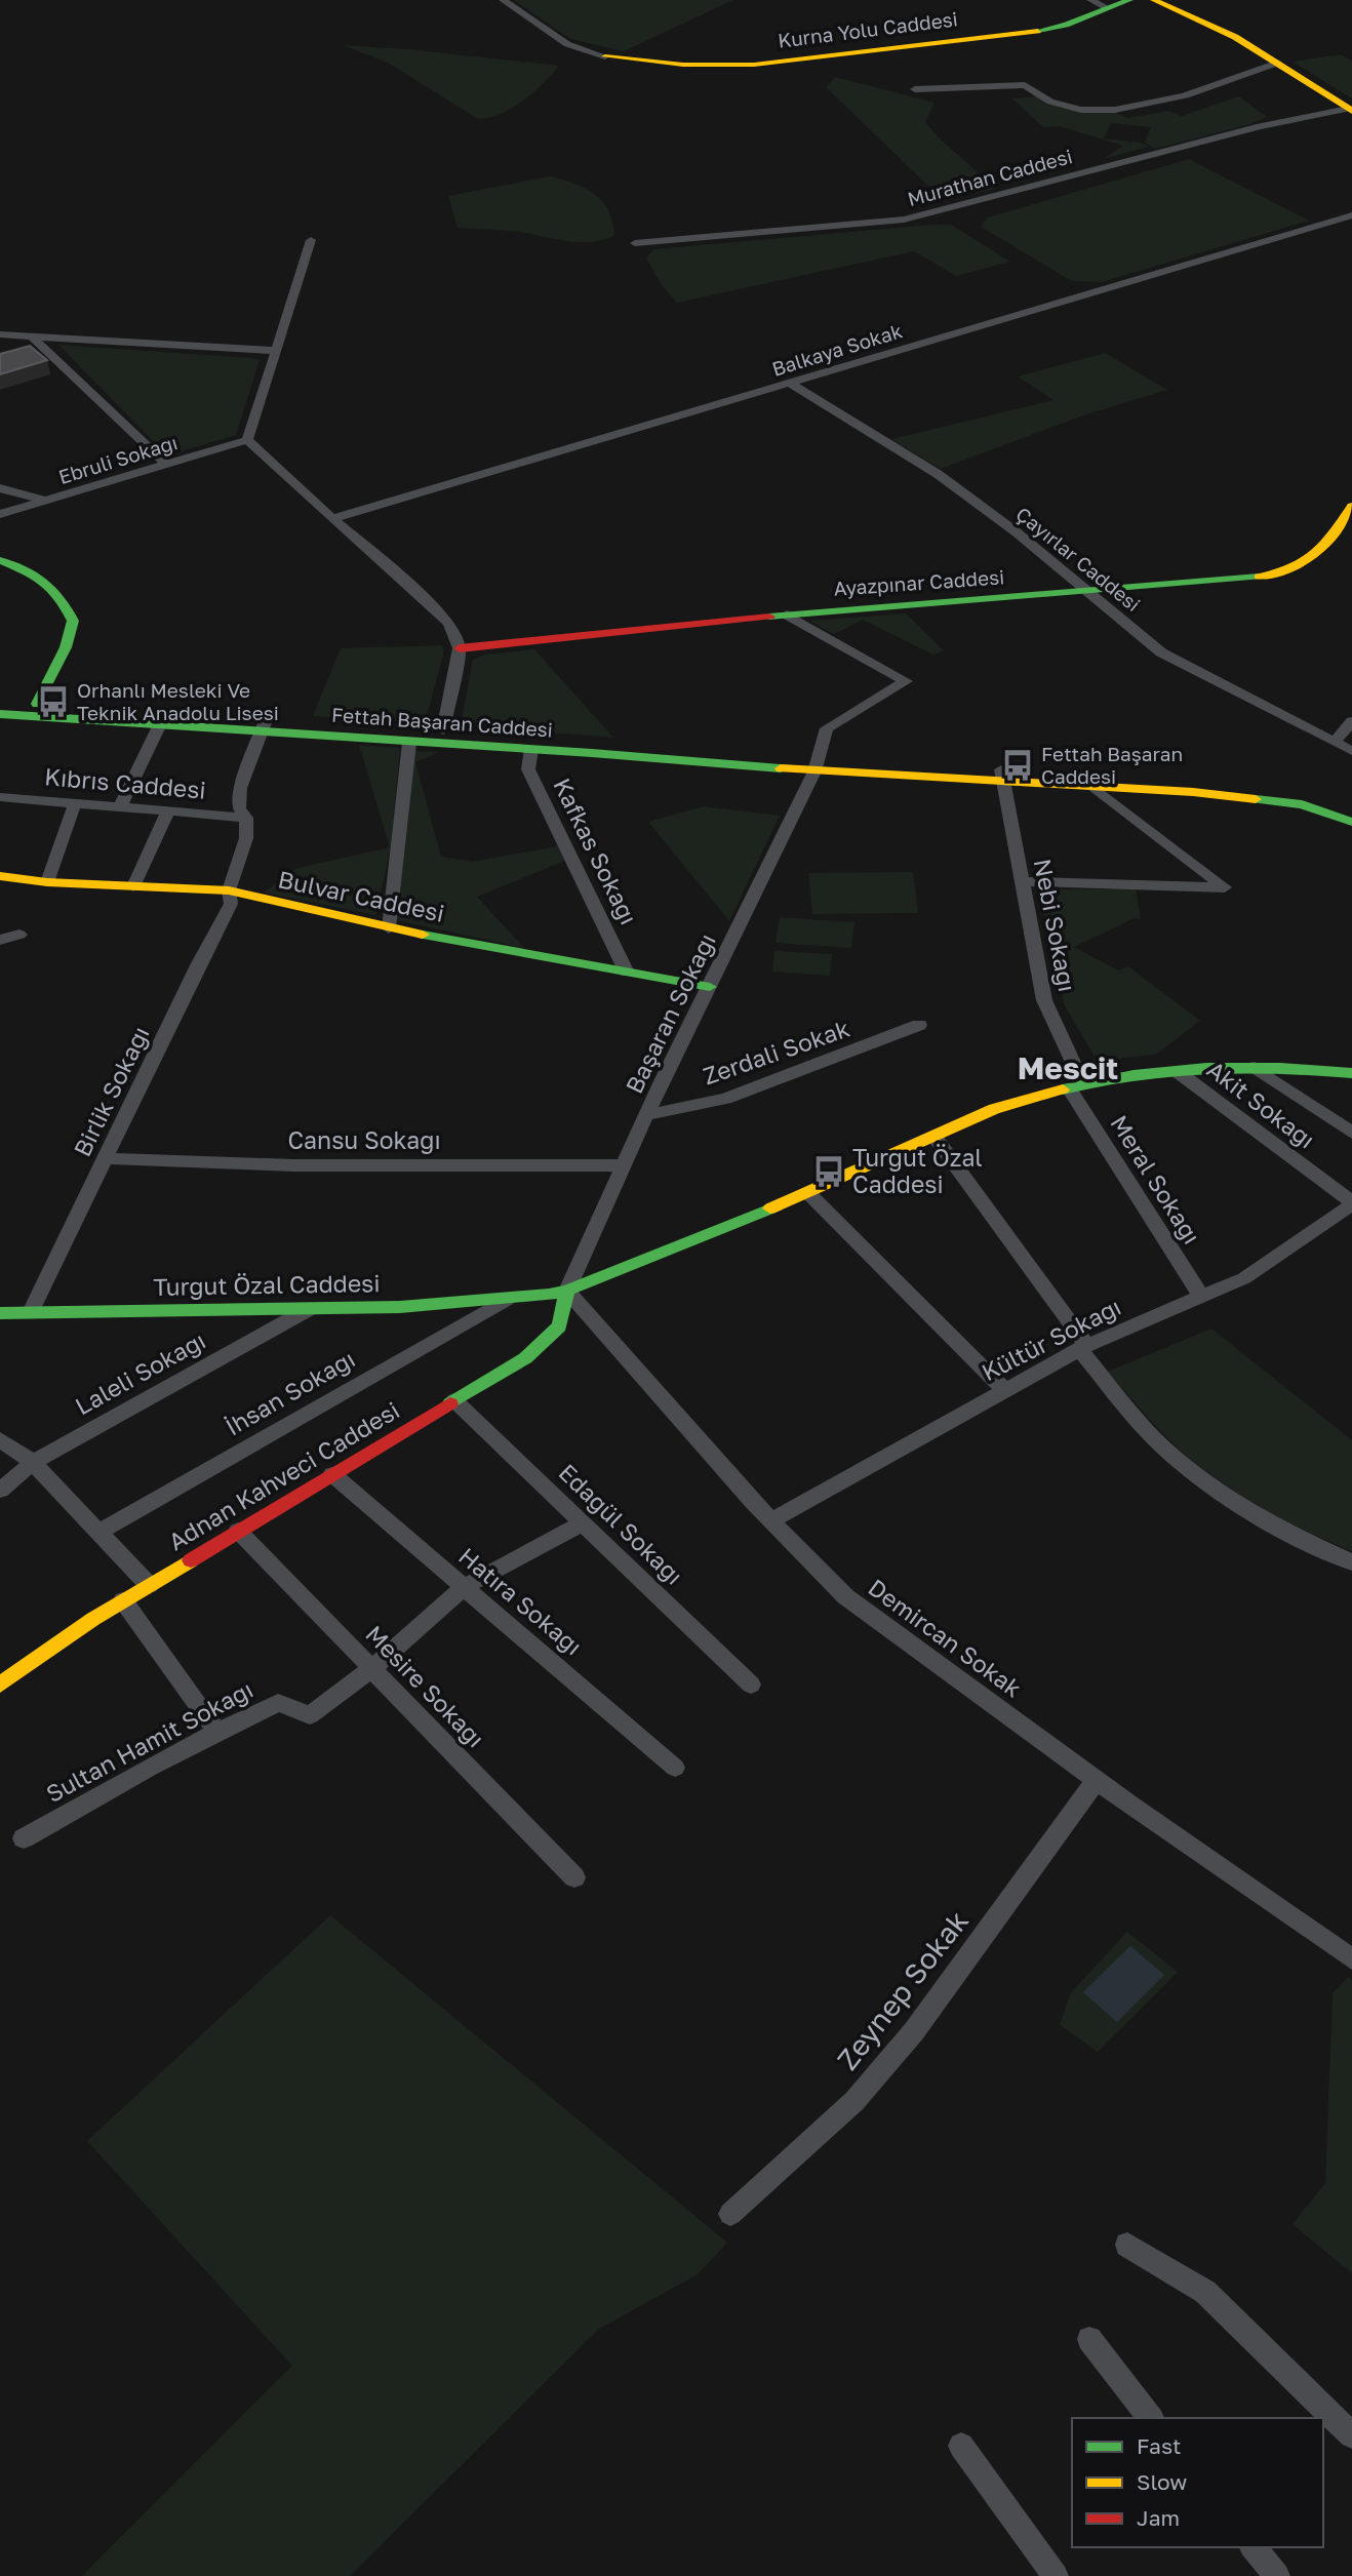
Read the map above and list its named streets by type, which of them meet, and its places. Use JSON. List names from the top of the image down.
{
  "streets": {
    "street": [
      "Kurna Yolu Caddesi",
      "Murathan Caddesi",
      "Balkaya Sokak",
      "Ebruli Sokağı",
      "Çayırlar Caddesi",
      "Ayazpınar Caddesi",
      "Fettah Başaran Caddesi",
      "Kıbrıs Caddesi",
      "Kafkas Sokağı",
      "Bulvar Caddesi",
      "Nebi Sokağı",
      "Başaran Sokağı",
      "Zerdali Sokak",
      "Birlik Sokağı",
      "Akit Sokağı",
      "Cansu Sokağı",
      "Meral Sokağı",
      "Turgut Özal Caddesi",
      "Kültür Sokağı",
      "Laleli Sokağı",
      "İhsan Sokağı",
      "Adnan Kahveci Caddesi",
      "Edagül Sokağı",
      "Hatıra Sokağı",
      "Demircan Sokak",
      "Mesire Sokağı",
      "Sultan Hamit Sokağı",
      "Zeynep Sokak"
    ]
  },
  "crossings": [
    ["Balkaya Sokak", "Çayırlar Caddesi"],
    ["Çayırlar Caddesi", "Ayazpınar Caddesi"],
    ["Ayazpınar Caddesi", "Başaran Sokağı"],
    ["Fettah Başaran Caddesi", "Kafkas Sokağı"],
    ["Fettah Başaran Caddesi", "Nebi Sokağı"],
    ["Fettah Başaran Caddesi", "Başaran Sokağı"],
    ["Fettah Başaran Caddesi", "Birlik Sokağı"],
    ["Kıbrıs Caddesi", "Birlik Sokağı"],
    ["Kafkas Sokağı", "Bulvar Caddesi"],
    ["Bulvar Caddesi", "Başaran Sokağı"],
    ["Bulvar Caddesi", "Birlik Sokağı"],
    ["Nebi Sokağı", "Meral Sokağı"],
    ["Nebi Sokağı", "Turgut Özal Caddesi"],
    ["Başaran Sokağı", "Zerdali Sokak"],
    ["Başaran Sokağı", "Cansu Sokağı"],
    ["Başaran Sokağı", "Turgut Özal Caddesi"],
    ["Başaran Sokağı", "Adnan Kahveci Caddesi"],
    ["Başaran Sokağı", "Demircan Sokak"],
    ["Birlik Sokağı", "Cansu Sokağı"],
    ["Birlik Sokağı", "Turgut Özal Caddesi"],
    ["Akit Sokağı", "Turgut Özal Caddesi"],
    ["Akit Sokağı", "Kültür Sokağı"],
    ["Meral Sokağı", "Turgut Özal Caddesi"],
    ["Meral Sokağı", "Kültür Sokağı"],
    ["Turgut Özal Caddesi", "Laleli Sokağı"],
    ["Turgut Özal Caddesi", "İhsan Sokağı"],
    ["Turgut Özal Caddesi", "Adnan Kahveci Caddesi"],
    ["Turgut Özal Caddesi", "Demircan Sokak"],
    ["Kültür Sokağı", "Demircan Sokak"],
    ["Adnan Kahveci Caddesi", "Edagül Sokağı"],
    ["Adnan Kahveci Caddesi", "Hatıra Sokağı"],
    ["Adnan Kahveci Caddesi", "Demircan Sokak"],
    ["Adnan Kahveci Caddesi", "Mesire Sokağı"],
    ["Edagül Sokağı", "Sultan Hamit Sokağı"],
    ["Hatıra Sokağı", "Sultan Hamit Sokağı"],
    ["Demircan Sokak", "Zeynep Sokak"],
    ["Mesire Sokağı", "Sultan Hamit Sokağı"]
  ],
  "districts": ["Mescit"],
  "places": {
    "bus stop": ["Orhanlı Mesleki Ve Teknik Anadolu Lisesi", "Fettah Başaran Caddesi", "Turgut Özal Caddesi"]
  },
  "legend": ["Fast", "Slow", "Jam"]
}
